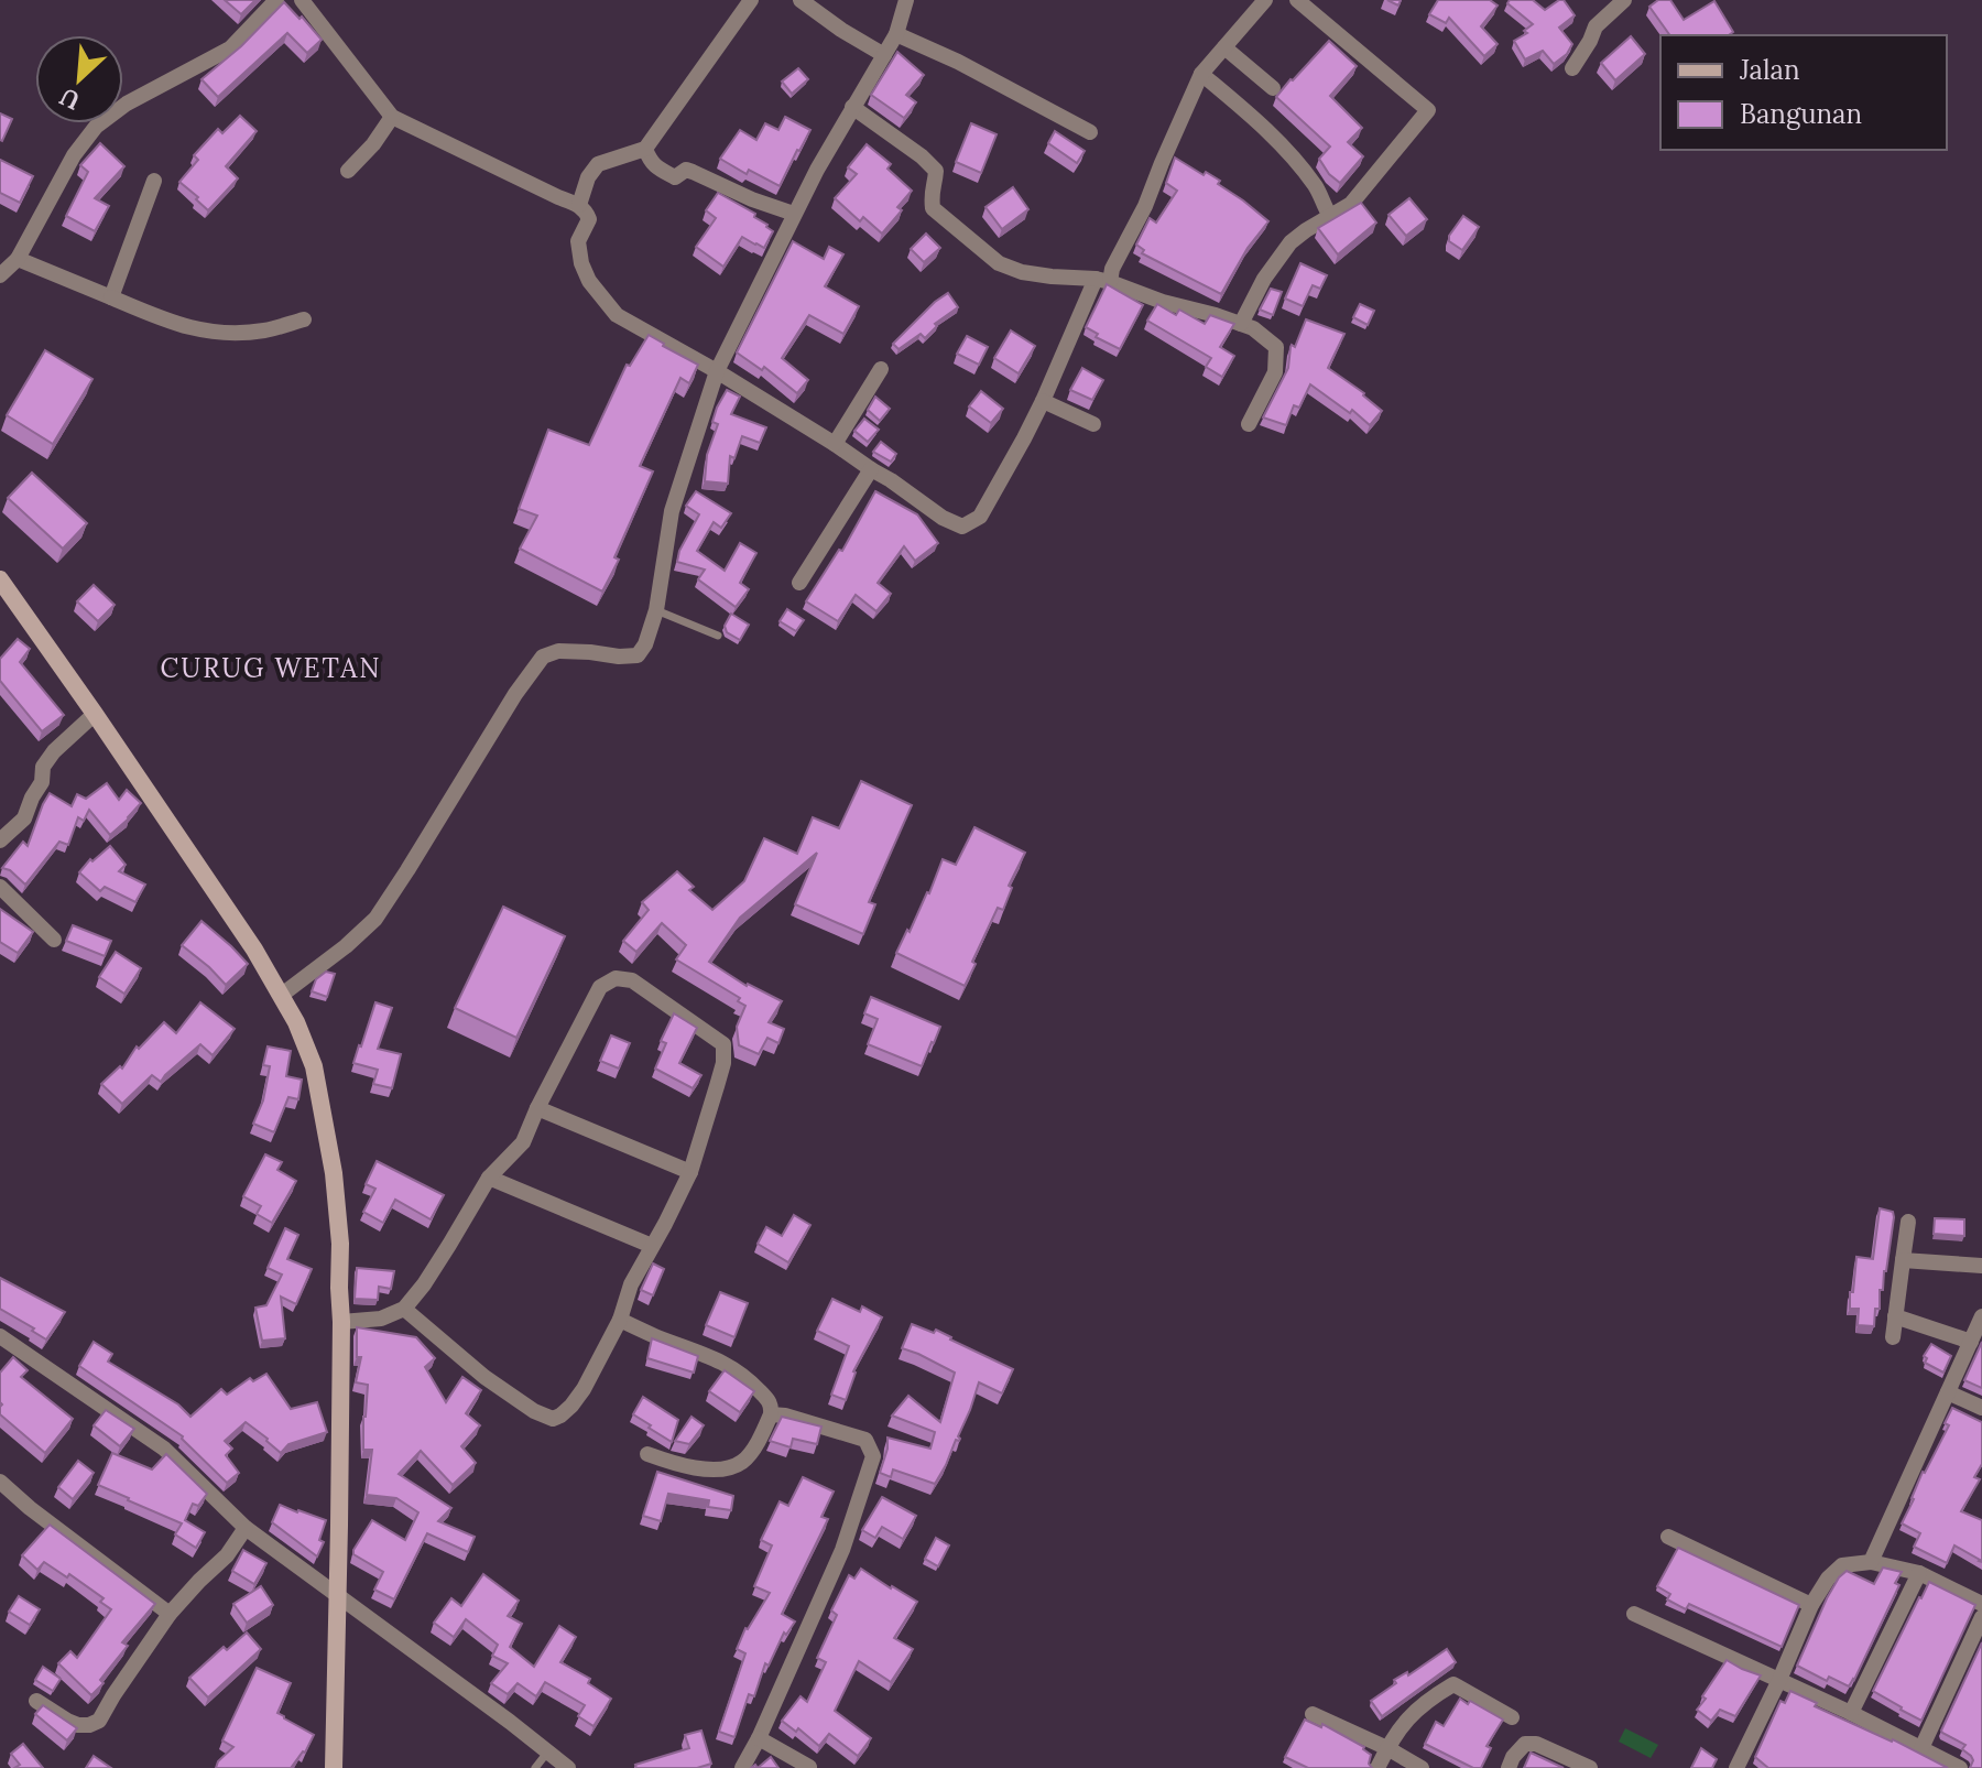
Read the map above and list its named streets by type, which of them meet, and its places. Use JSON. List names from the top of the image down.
{
  "districts": ["CURUG WETAN"],
  "legend": ["Jalan", "Bangunan"],
  "north": "bottom left"
}
